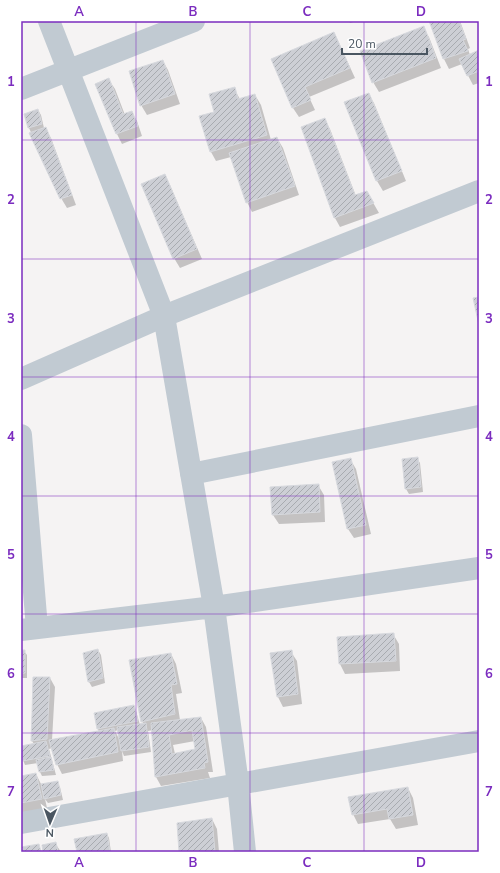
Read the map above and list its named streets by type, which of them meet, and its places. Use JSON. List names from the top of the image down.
{
  "scale_bar": "20 m",
  "north": "bottom",
  "grid": {
    "columns": [
      "A",
      "B",
      "C",
      "D"
    ],
    "rows": [
      "1",
      "2",
      "3",
      "4",
      "5",
      "6",
      "7"
    ]
  }
}
